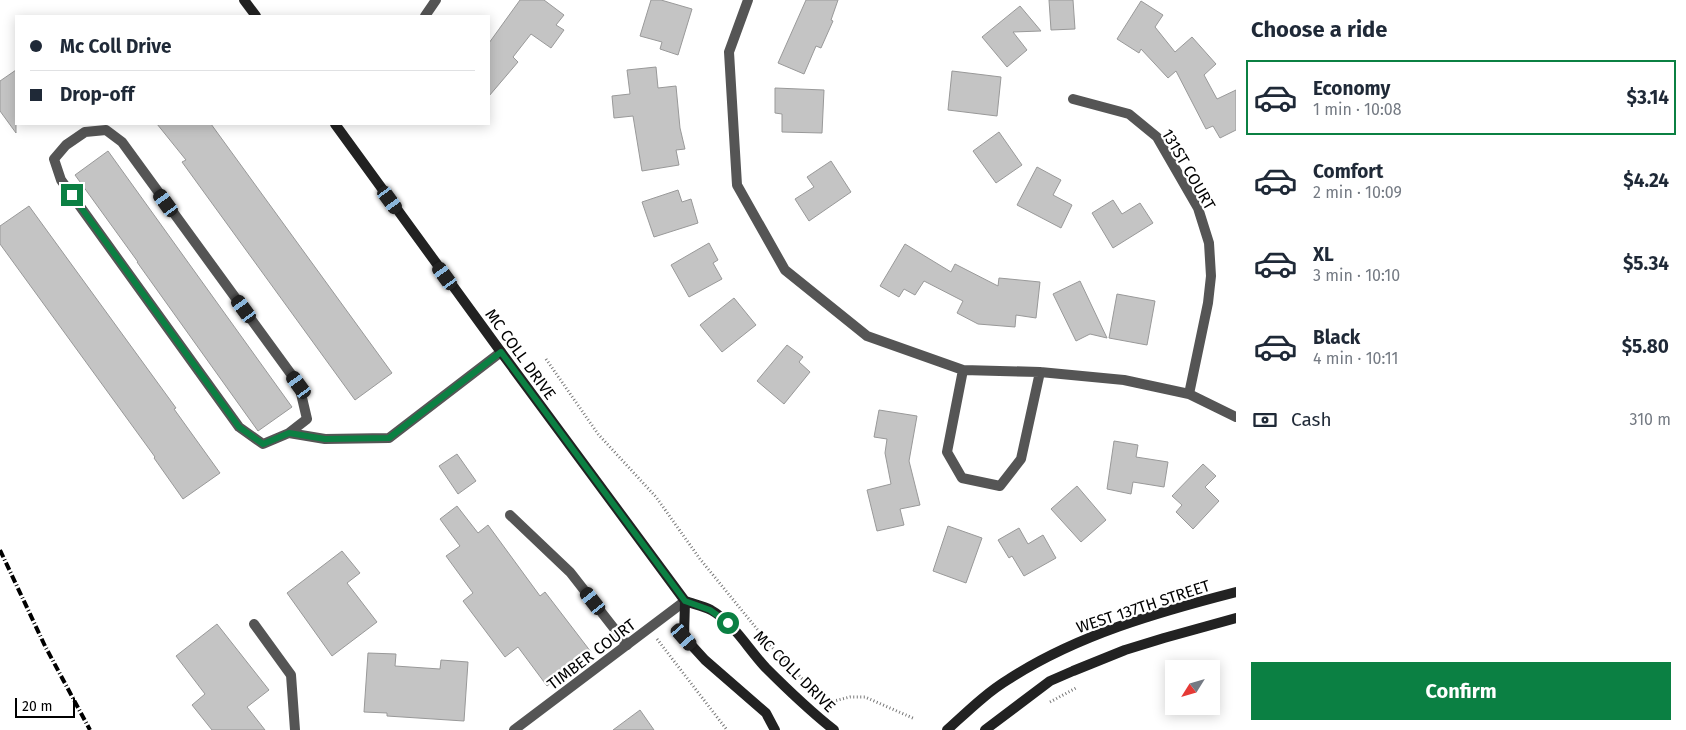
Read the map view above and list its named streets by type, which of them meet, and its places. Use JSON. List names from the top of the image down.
{
  "streets": {
    "main road": ["MC COLL DRIVE", "WEST 137TH STREET"],
    "street": ["131ST COURT", "TIMBER COURT"]
  },
  "crossings": [
    ["MC COLL DRIVE", "TIMBER COURT"]
  ],
  "scale_bar": "20 m",
  "north": "bottom left",
  "page": {
    "heading": "Choose a ride",
    "banner": ["Mc Coll Drive", "Drop-off"],
    "list": [
      {
        "name": "Economy",
        "note": "1 min · 10:08",
        "value": "$3.14"
      },
      {
        "name": "Comfort",
        "note": "2 min · 10:09",
        "value": "$4.24"
      },
      {
        "name": "XL",
        "note": "3 min · 10:10",
        "value": "$5.34"
      },
      {
        "name": "Black",
        "note": "4 min · 10:11",
        "value": "$5.80"
      }
    ],
    "pay": ["Cash", "310 m"],
    "buttons": "Confirm",
    "scale": "20 m"
  }
}
